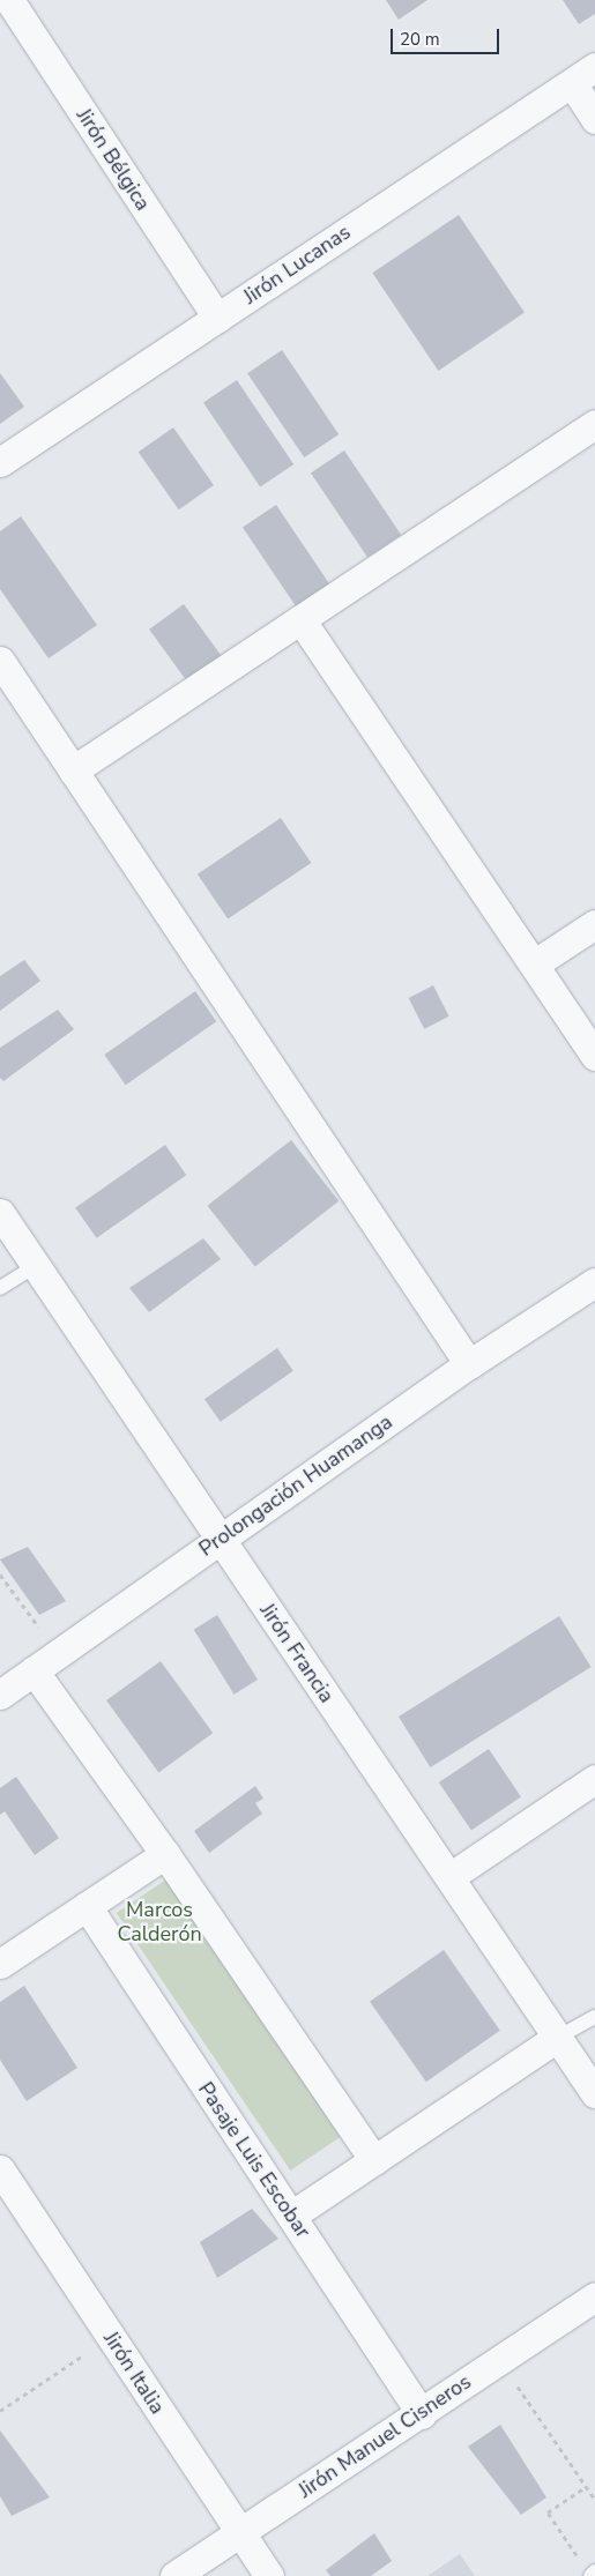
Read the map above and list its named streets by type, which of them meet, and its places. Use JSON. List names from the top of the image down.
{
  "streets": {
    "street": [
      "Jirón Bélgica",
      "Jirón Lucanas",
      "Prolongación Huamanga",
      "Jirón Francia",
      "Pasaje Luis Escobar",
      "Jirón Italia",
      "Jirón Manuel Cisneros"
    ]
  },
  "crossings": [
    ["Jirón Bélgica", "Jirón Lucanas"],
    ["Prolongación Huamanga", "Jirón Francia"],
    ["Pasaje Luis Escobar", "Jirón Manuel Cisneros"],
    ["Jirón Italia", "Jirón Manuel Cisneros"]
  ],
  "parks": ["Marcos Calderón"],
  "scale_bar": "20 m"
}
